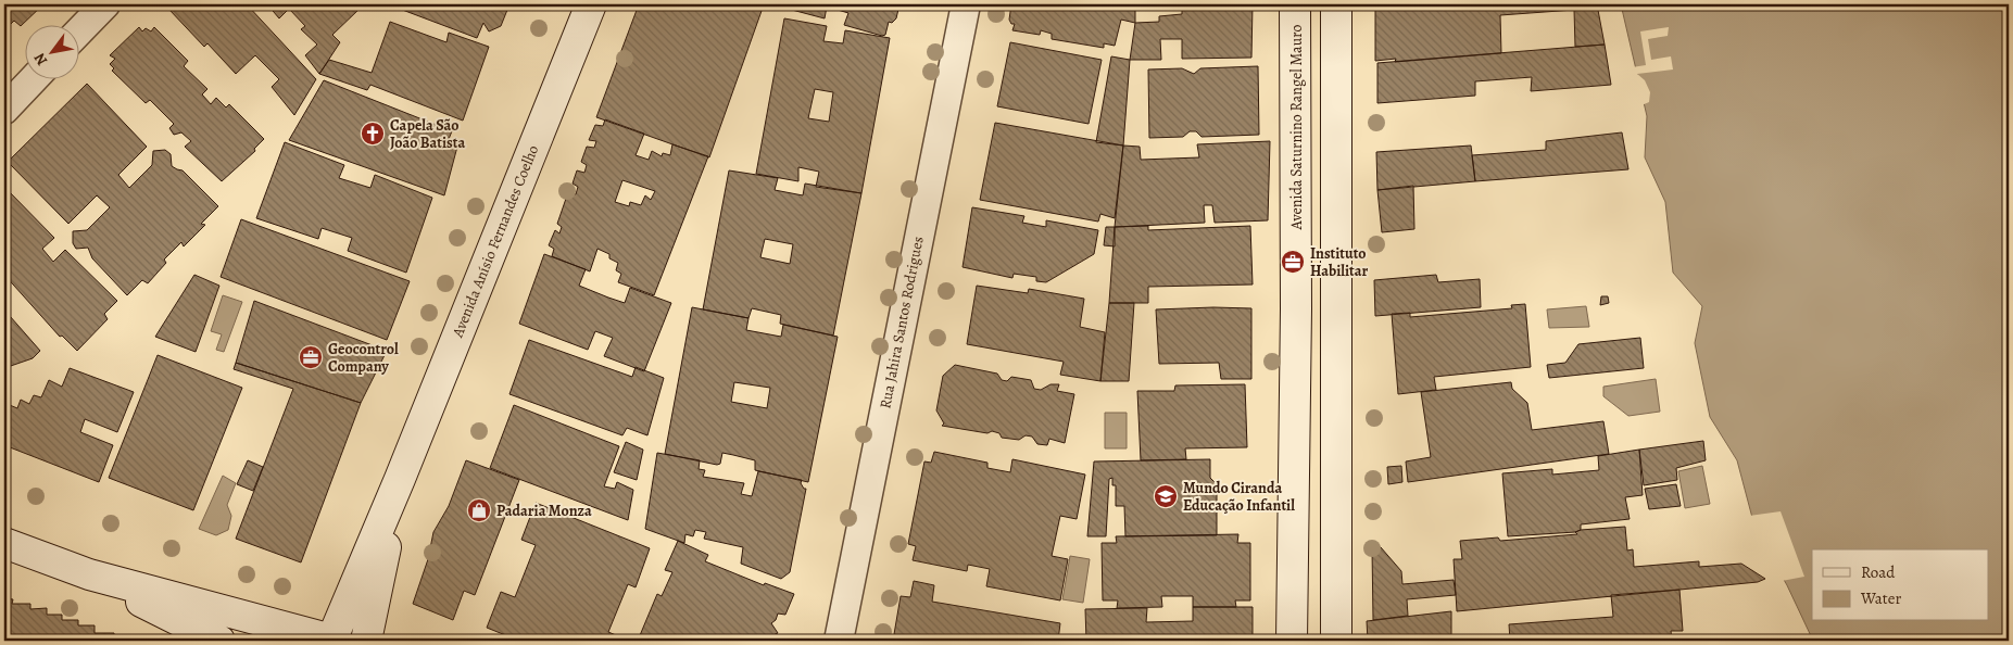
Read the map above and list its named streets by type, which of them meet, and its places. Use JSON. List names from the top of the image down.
{
  "streets": {
    "street": ["Avenida Saturnino Rangel Mauro", "Avenida Anísio Fernandes Coelho", "Rua Jahira Santos Rodrigues"]
  },
  "places": {
    "church": ["Capela São João Batista"],
    "office": ["Instituto Habilitar", "Geocontrol Company"],
    "school or university": ["Mundo Ciranda Educação Infantil"],
    "shop": ["Padaria Monza"]
  },
  "legend": ["Road", "Water"],
  "north": "bottom left"
}
